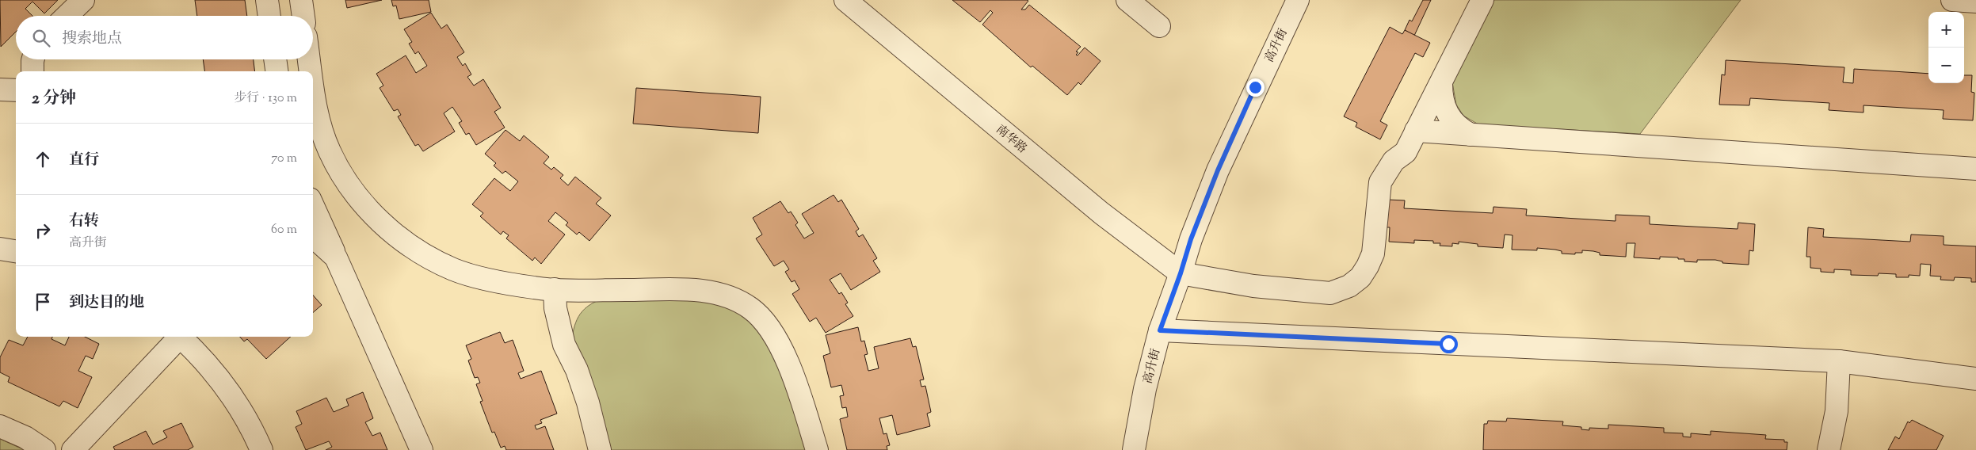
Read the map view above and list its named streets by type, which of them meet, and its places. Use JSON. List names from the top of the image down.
{
  "streets": {
    "street": ["高升街", "南华路"]
  },
  "crossings": [
    ["高升街", "南华路"]
  ],
  "page": {
    "map_buttons": ["+", "−"],
    "search": "搜索地点",
    "heading": ["2 分钟", "步行 · 130 m"],
    "list": [
      ["直行", "70 m"],
      ["右转", "高升街", "60 m"],
      "到达目的地"
    ]
  }
}
